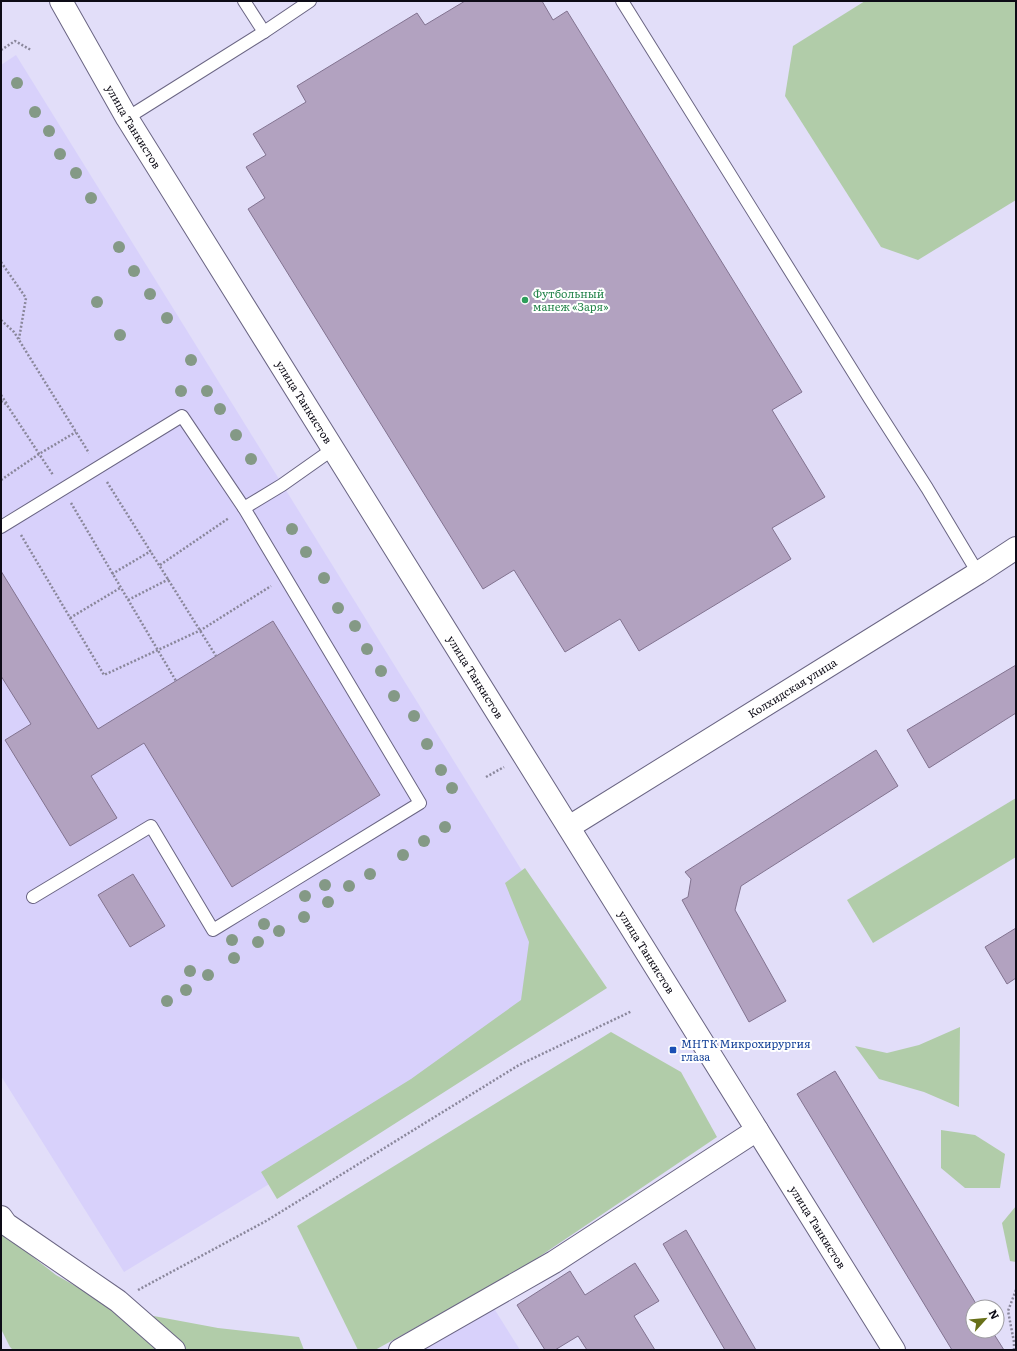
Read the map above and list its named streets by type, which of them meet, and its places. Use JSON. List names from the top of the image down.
{
  "streets": {
    "street": ["улица Танкистов", "Колхидская улица"]
  },
  "crossings": [
    ["улица Танкистов", "Колхидская улица"]
  ],
  "places": {
    "other": ["Футбольный манеж «Заря»"],
    "transit": ["МНТК Микрохирургия глаза"]
  },
  "north": "top right"
}
